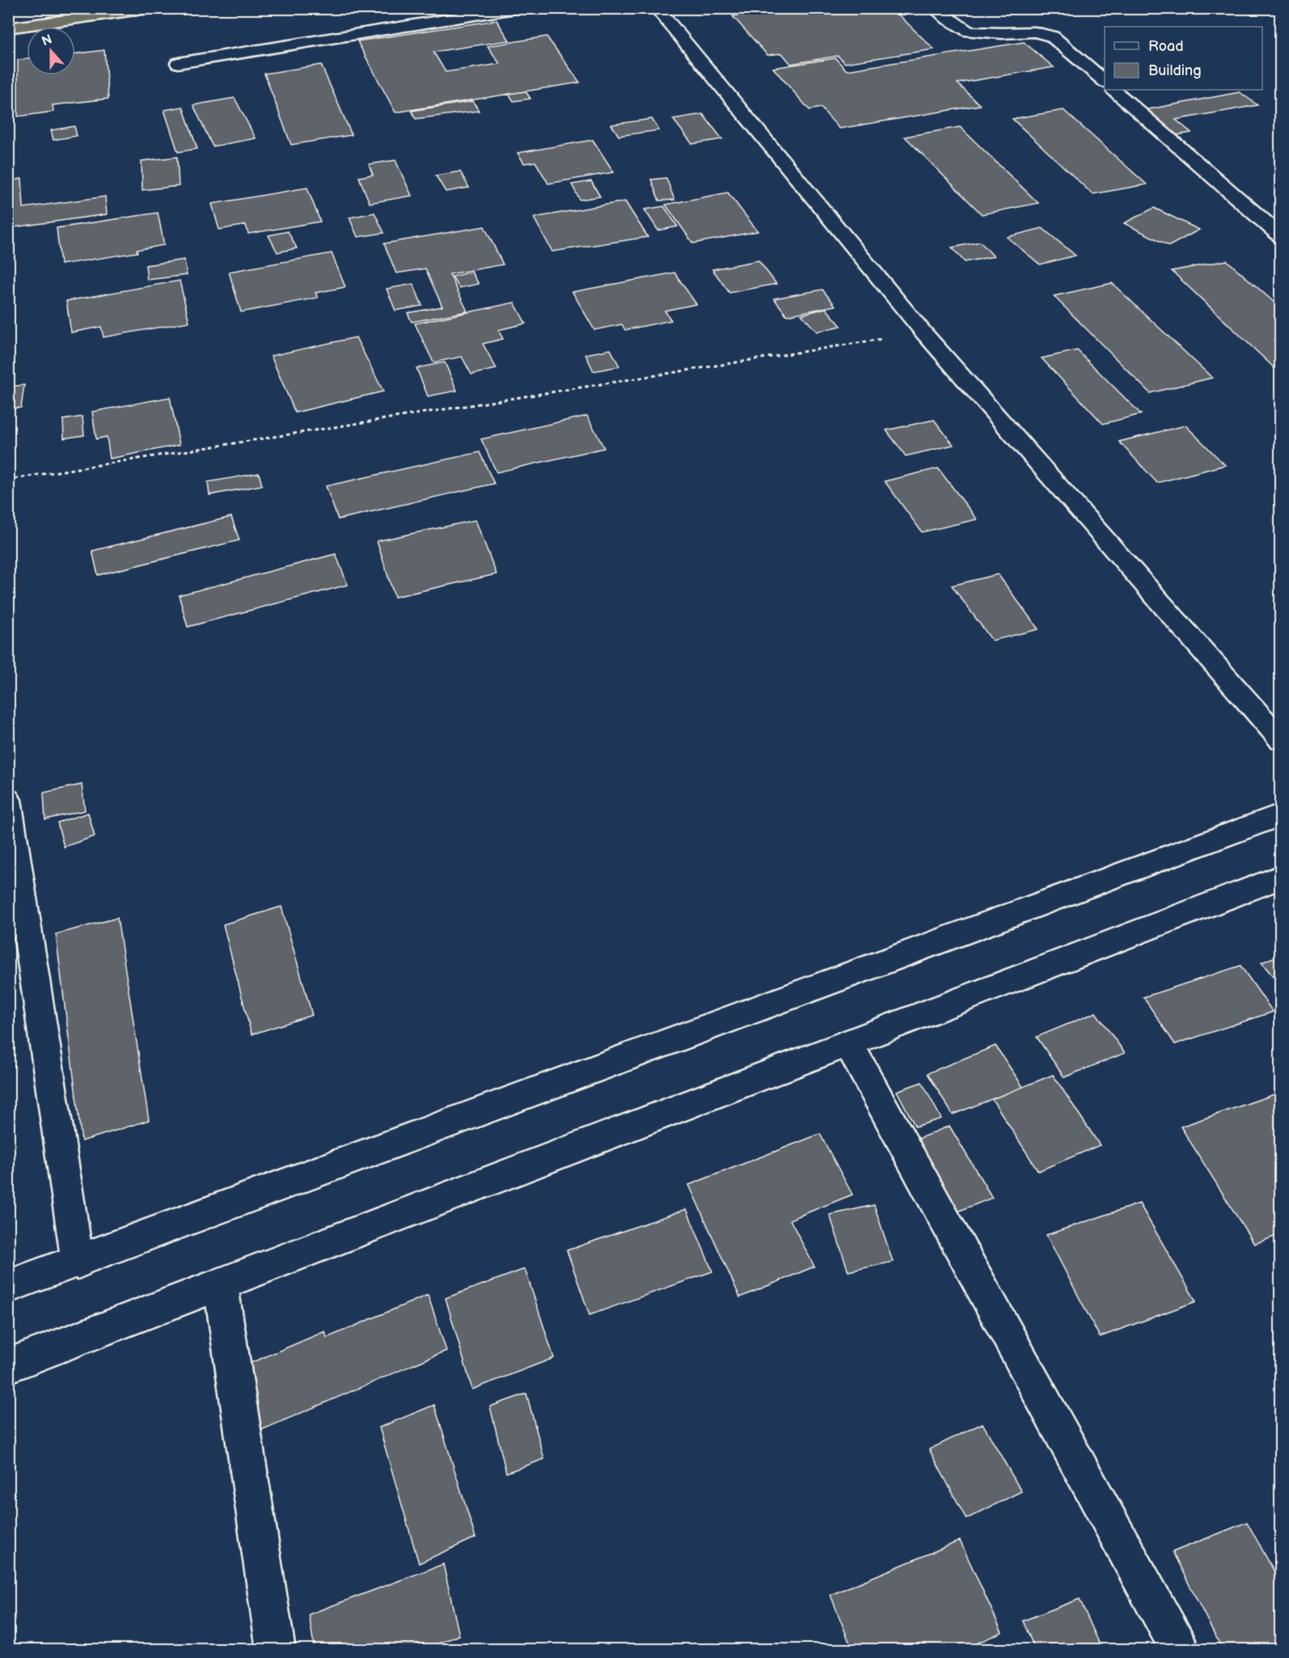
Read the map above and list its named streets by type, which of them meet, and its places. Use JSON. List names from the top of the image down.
{
  "legend": ["Road", "Building"],
  "north": "top"
}
